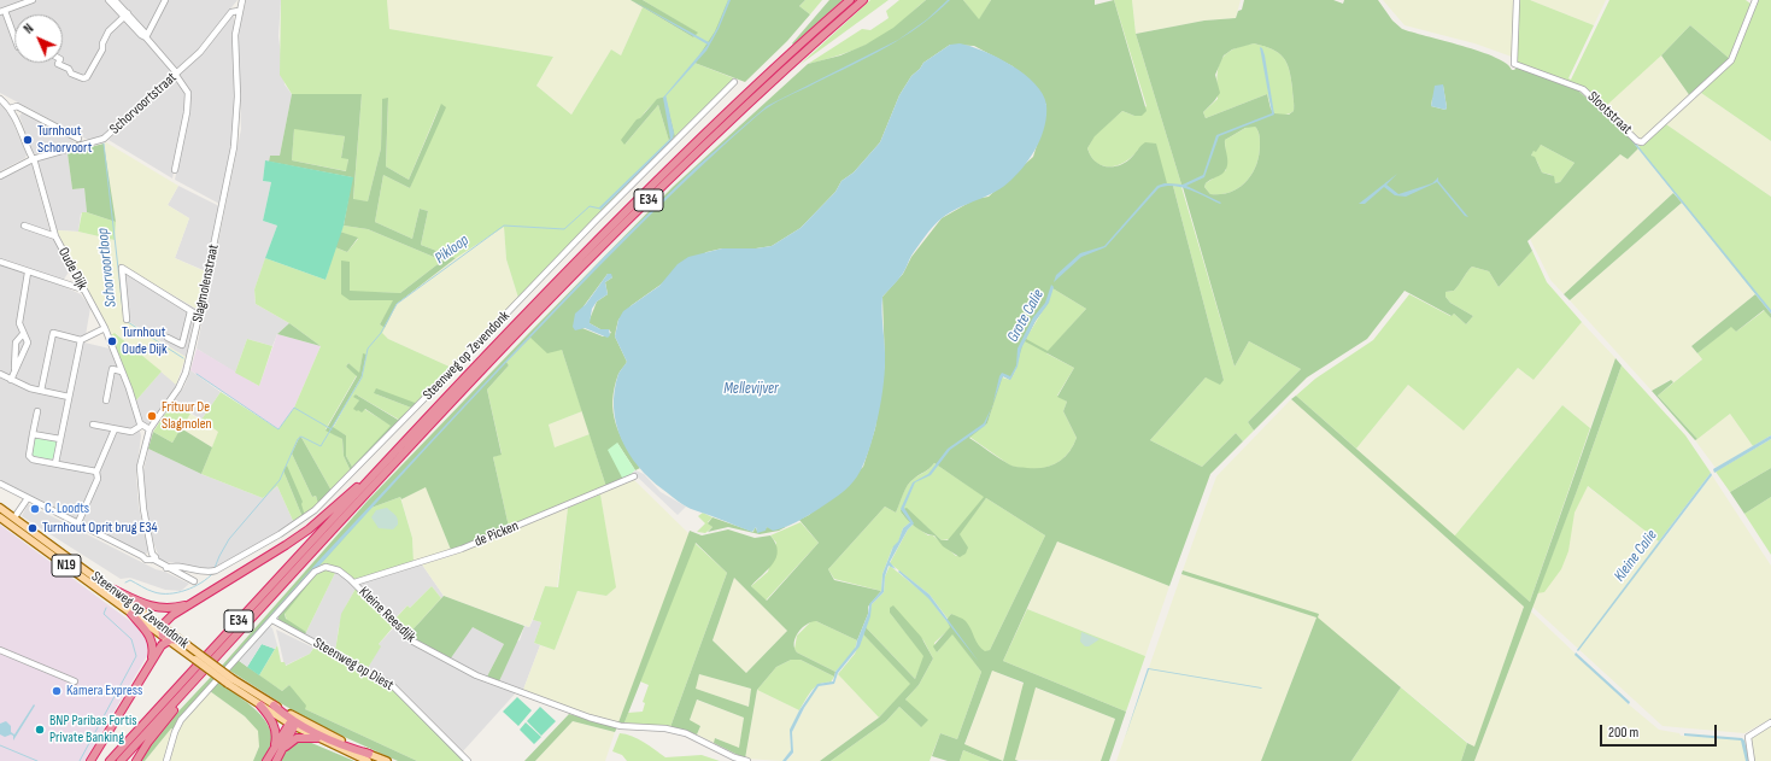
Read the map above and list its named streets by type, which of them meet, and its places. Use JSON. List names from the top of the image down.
{
  "streets": {
    "highway": ["E34"],
    "main road": ["Steenweg op Zevendonk", "N19"],
    "street": [
      "Schorvoortstraat",
      "Slootstraat",
      "Oude Dijk",
      "Slagmolenstraat",
      "de Picken",
      "Kleine Reesdijk",
      "Steenweg op Diest"
    ]
  },
  "crossings": [
    ["Schorvoortstraat", "Oude Dijk"],
    ["Schorvoortstraat", "Slagmolenstraat"],
    ["Steenweg op Zevendonk", "N19"],
    ["de Picken", "Kleine Reesdijk"],
    ["Kleine Reesdijk", "Steenweg op Diest"]
  ],
  "water": [
    "Pikloop",
    "Schorvoortloop",
    "Grote Calie",
    "Mellevijver",
    "Kleine Calie"
  ],
  "places": [
    "Turnhout Schorvoort",
    "Turnhout Oude Dijk",
    "Frituur De Slagmolen",
    "C. Loodts",
    "Turnhout Oprit brug E34",
    "Kamera Express",
    "BNP Paribas Fortis Private Banking"
  ],
  "scale_bar": "200 m",
  "north": "top left"
}
